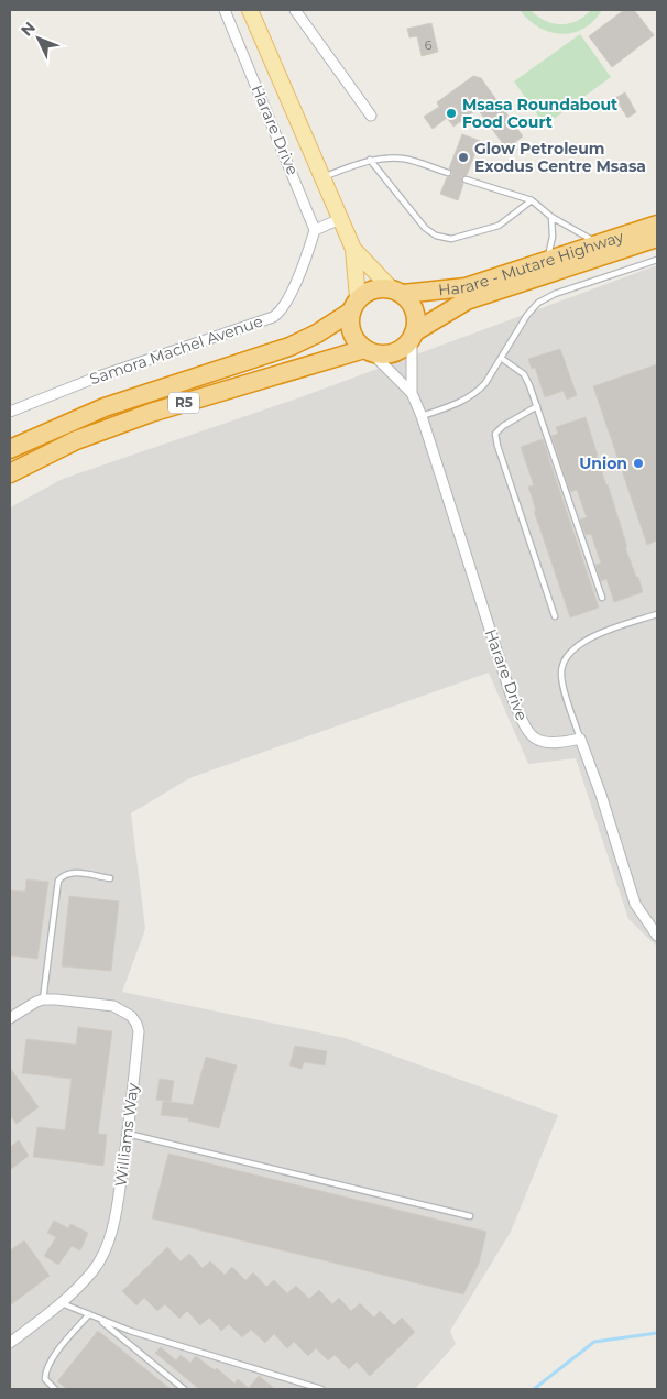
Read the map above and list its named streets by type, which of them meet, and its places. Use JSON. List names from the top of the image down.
{
  "streets": {
    "highway": ["Harare - Mutare Highway", "R5"],
    "main road": ["Harare Drive"],
    "street": ["Samora Machel Avenue", "Williams Way"]
  },
  "crossings": [
    ["Harare Drive", "Harare - Mutare Highway"],
    ["Harare Drive", "Samora Machel Avenue"],
    ["Harare Drive", "R5"],
    ["Harare - Mutare Highway", "R5"]
  ],
  "places": ["Msasa Roundabout Food Court", "Glow Petroleum Exodus Centre Msasa", "Union"],
  "house_numbers": ["6"],
  "north": "top left"
}
